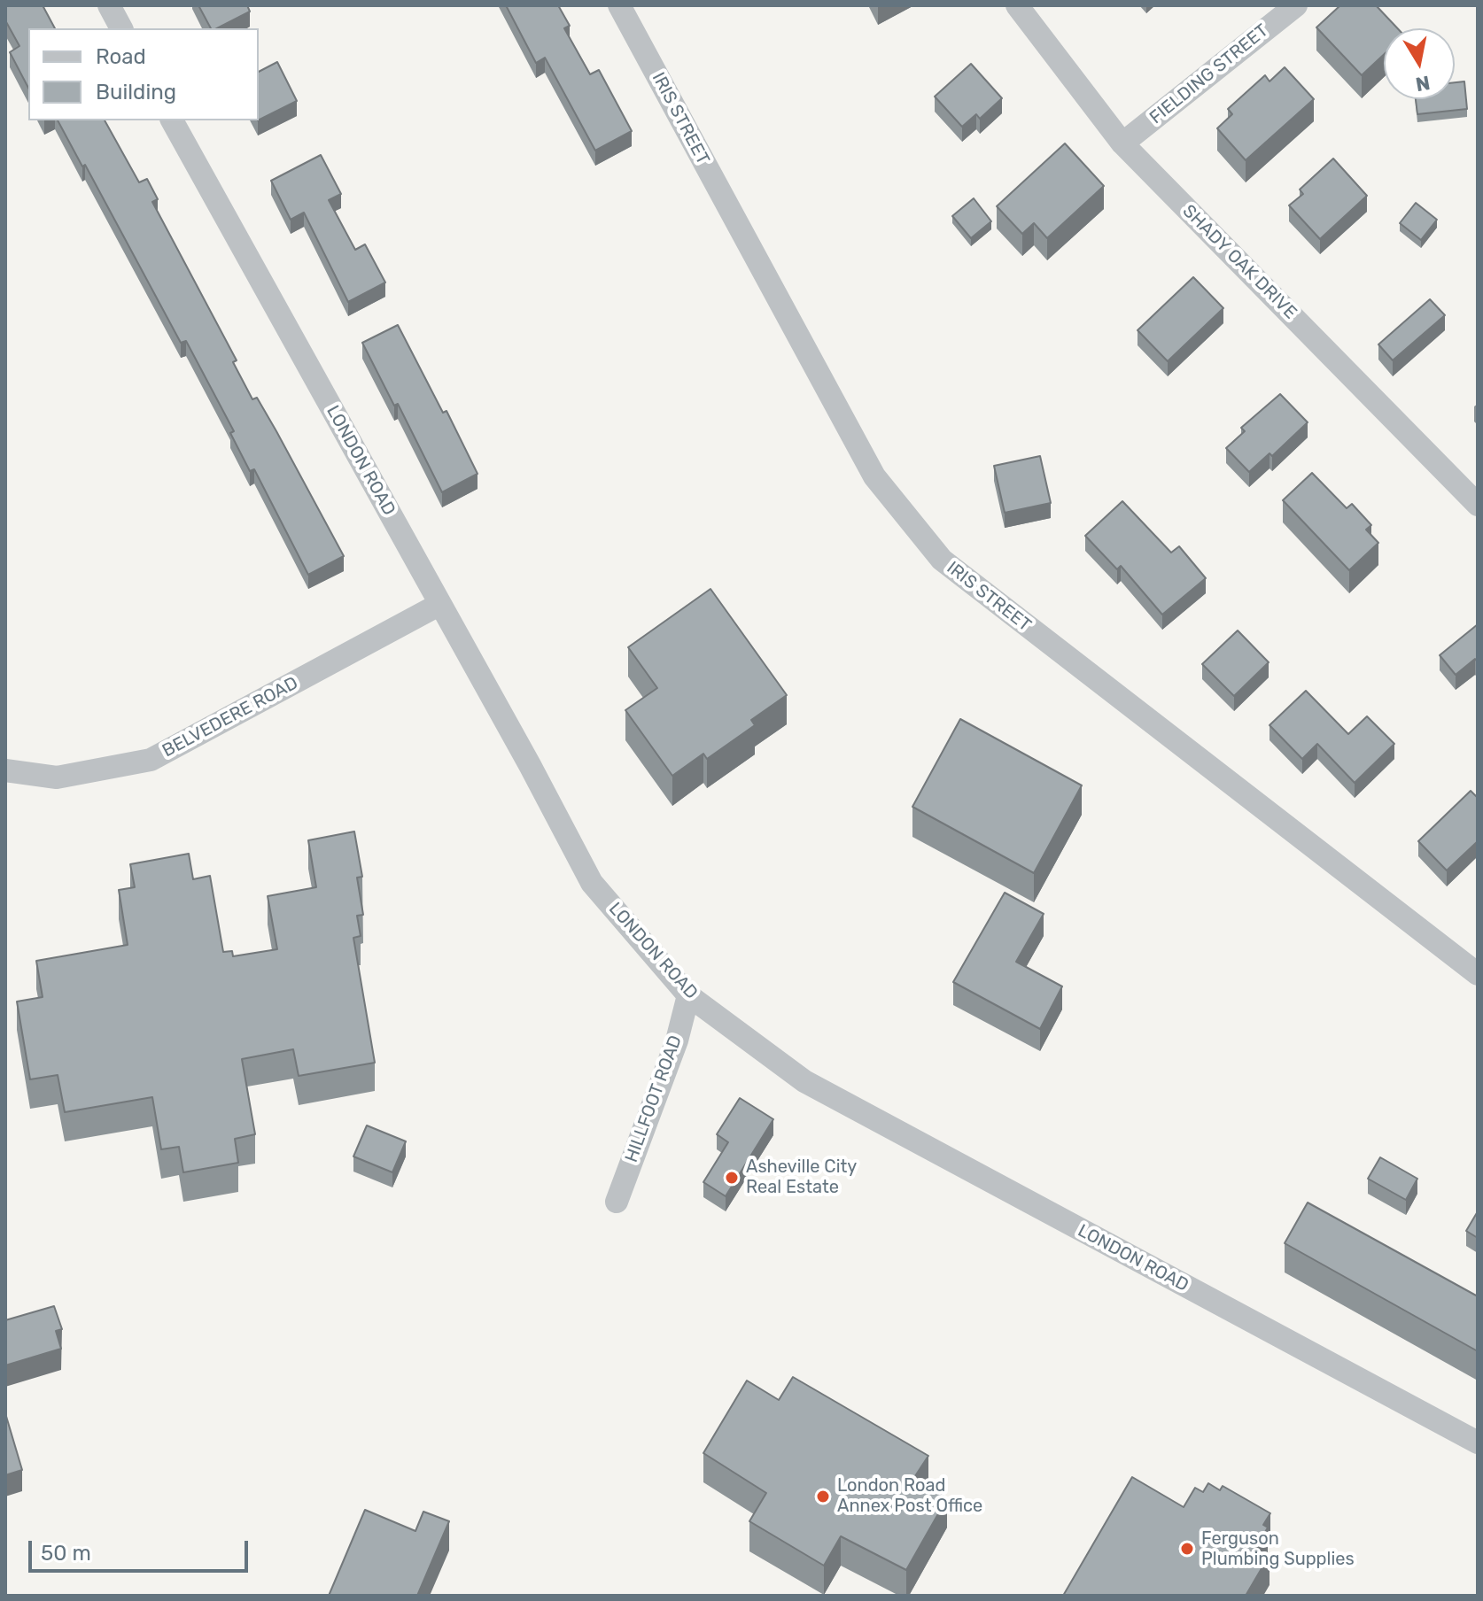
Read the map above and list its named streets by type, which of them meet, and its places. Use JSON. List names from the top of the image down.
{
  "streets": {
    "street": [
      "FIELDING STREET",
      "IRIS STREET",
      "SHADY OAK DRIVE",
      "LONDON ROAD",
      "BELVEDERE ROAD",
      "HILLFOOT ROAD"
    ]
  },
  "crossings": [
    ["FIELDING STREET", "SHADY OAK DRIVE"],
    ["LONDON ROAD", "BELVEDERE ROAD"],
    ["LONDON ROAD", "HILLFOOT ROAD"]
  ],
  "places": ["Asheville City Real Estate", "London Road Annex Post Office", "Ferguson Plumbing Supplies"],
  "legend": ["Road", "Building"],
  "scale_bar": "50 m",
  "north": "bottom"
}
